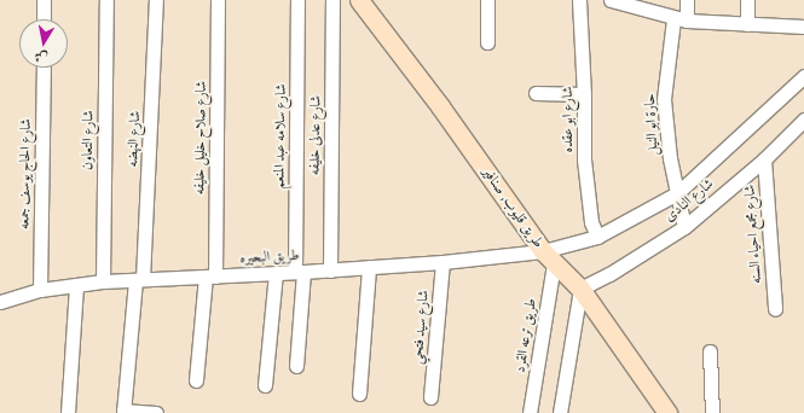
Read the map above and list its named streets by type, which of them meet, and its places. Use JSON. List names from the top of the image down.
{
  "streets": {
    "street": [
      "شارع ابو عقده",
      "حارة ابو النيل",
      "شارع عدلى خليفه",
      "شارع سلامه عبد المنعم",
      "شارع صلاح خليل خليفه",
      "شارع النهضه",
      "شارع التعاون",
      "شارع الحاج يوسف جمعه",
      "شارع النادى",
      "طريق قليوب, صنافير",
      "شارع مجمع احياء السنه",
      "طريق البحيره",
      "شارع سيد فتحي",
      "طريق ترعه القرد"
    ]
  },
  "crossings": [
    ["شارع ابو عقده", "طريق البحيره"],
    ["حارة ابو النيل", "شارع النادى"],
    ["حارة ابو النيل", "طريق البحيره"],
    ["شارع عدلى خليفه", "طريق البحيره"],
    ["شارع سلامه عبد المنعم", "طريق البحيره"],
    ["شارع صلاح خليل خليفه", "طريق البحيره"],
    ["شارع النهضه", "طريق البحيره"],
    ["شارع التعاون", "طريق البحيره"],
    ["شارع الحاج يوسف جمعه", "طريق البحيره"],
    ["شارع النادى", "طريق قليوب, صنافير"],
    ["شارع النادى", "شارع مجمع احياء السنه"],
    ["طريق قليوب, صنافير", "طريق البحيره"],
    ["طريق قليوب, صنافير", "طريق ترعه القرد"],
    ["طريق البحيره", "شارع سيد فتحي"],
    ["طريق البحيره", "طريق ترعه القرد"]
  ],
  "north": "bottom"
}
